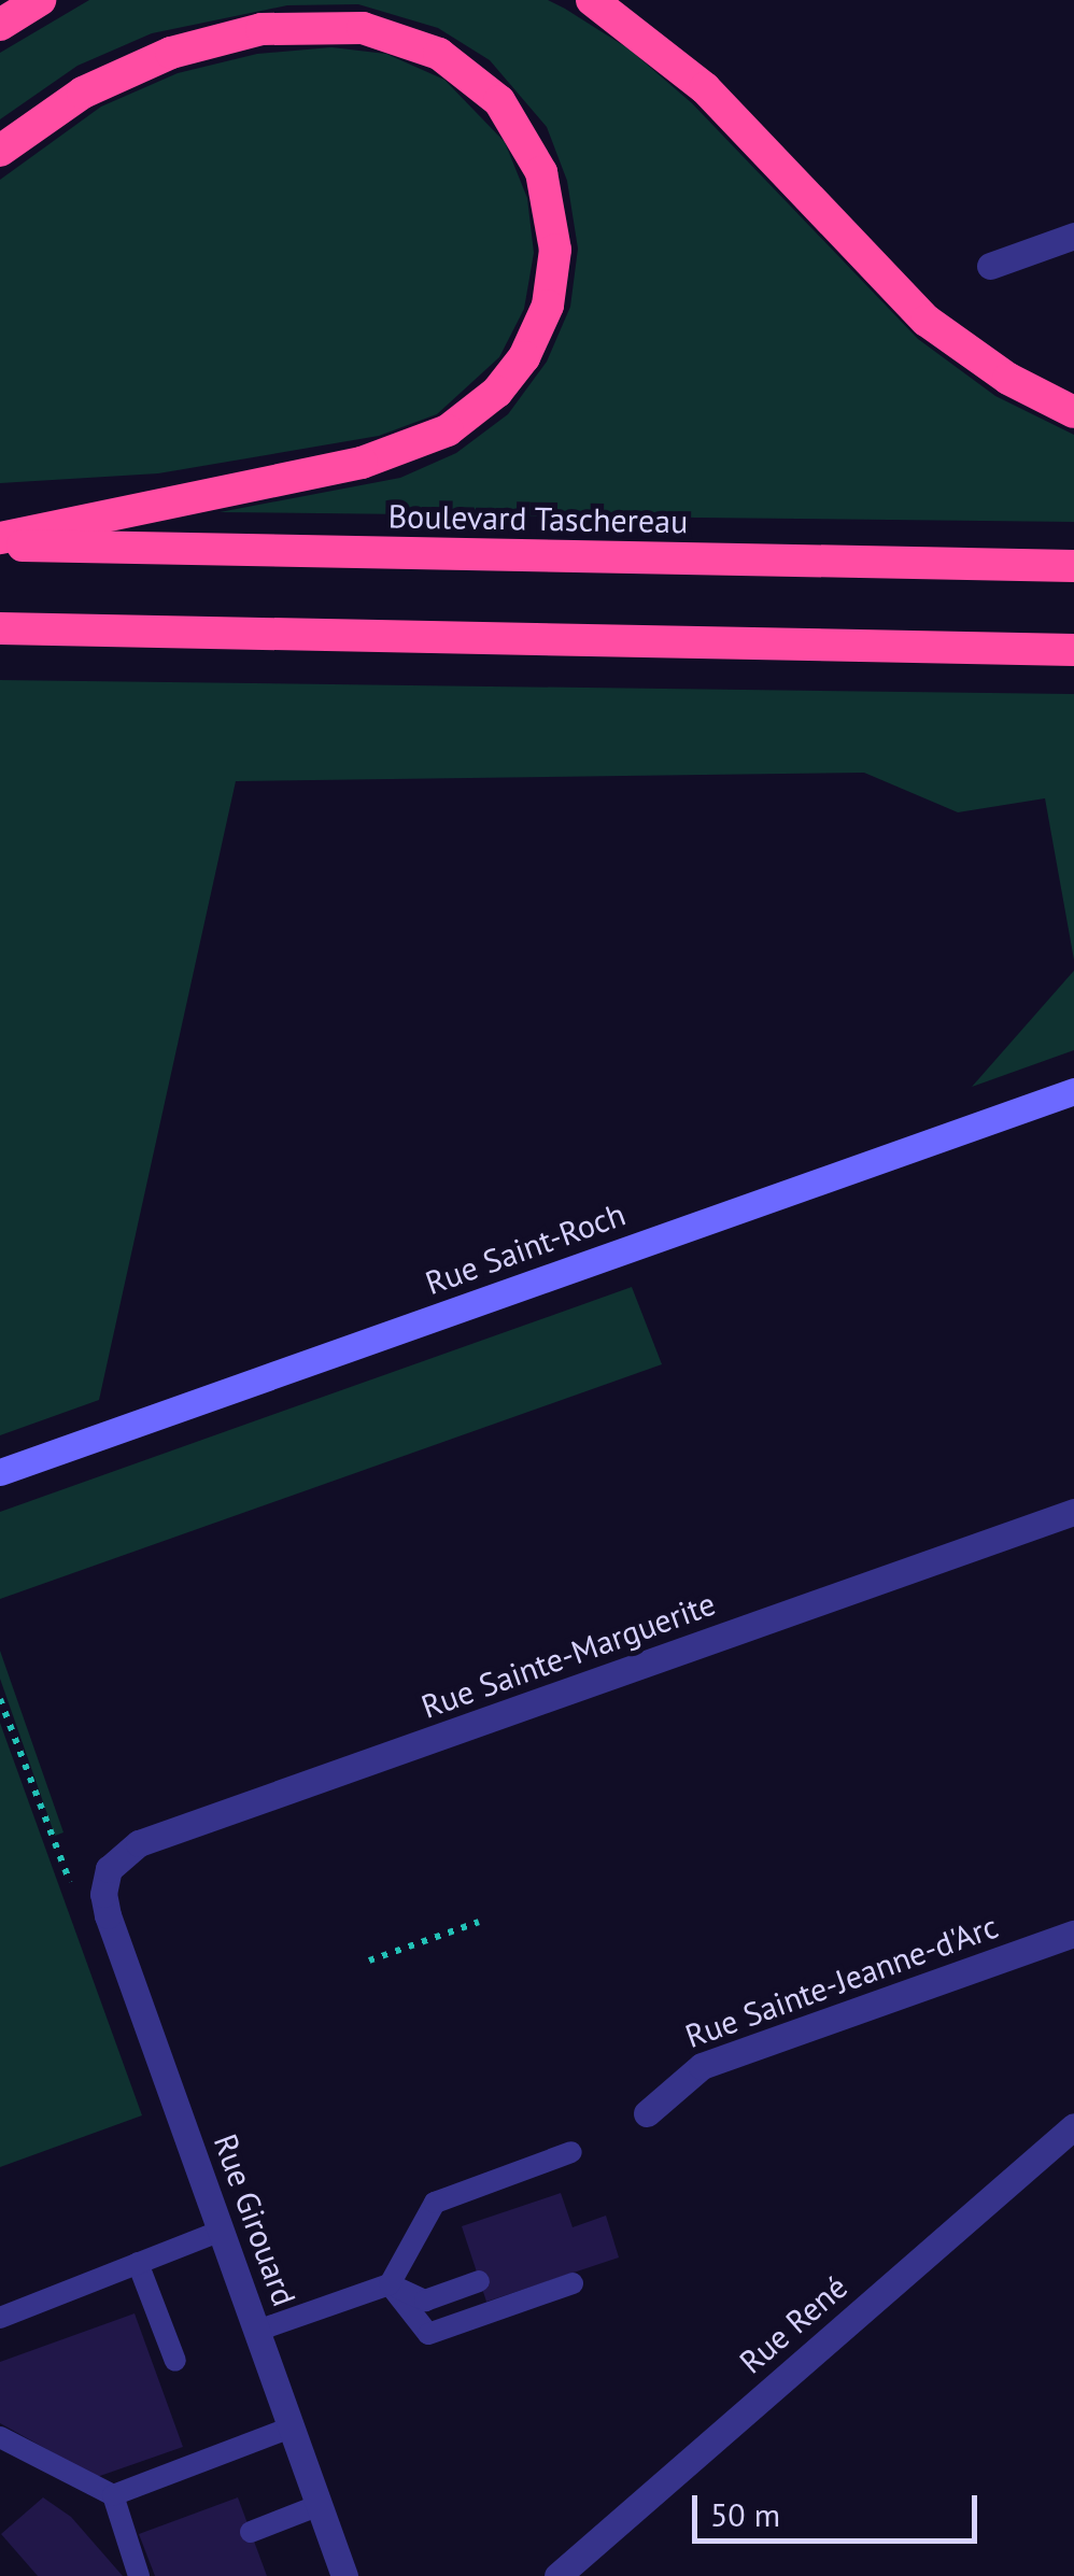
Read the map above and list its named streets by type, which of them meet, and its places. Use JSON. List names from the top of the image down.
{
  "streets": {
    "highway": ["Boulevard Taschereau"],
    "main road": ["Rue Saint-Roch"],
    "street": [
      "Rue Sainte-Marguerite",
      "Rue Sainte-Jeanne-d'Arc",
      "Rue Girouard",
      "Rue René"
    ]
  },
  "crossings": [
    ["Rue Sainte-Marguerite", "Rue Girouard"]
  ],
  "scale_bar": "50 m"
}
